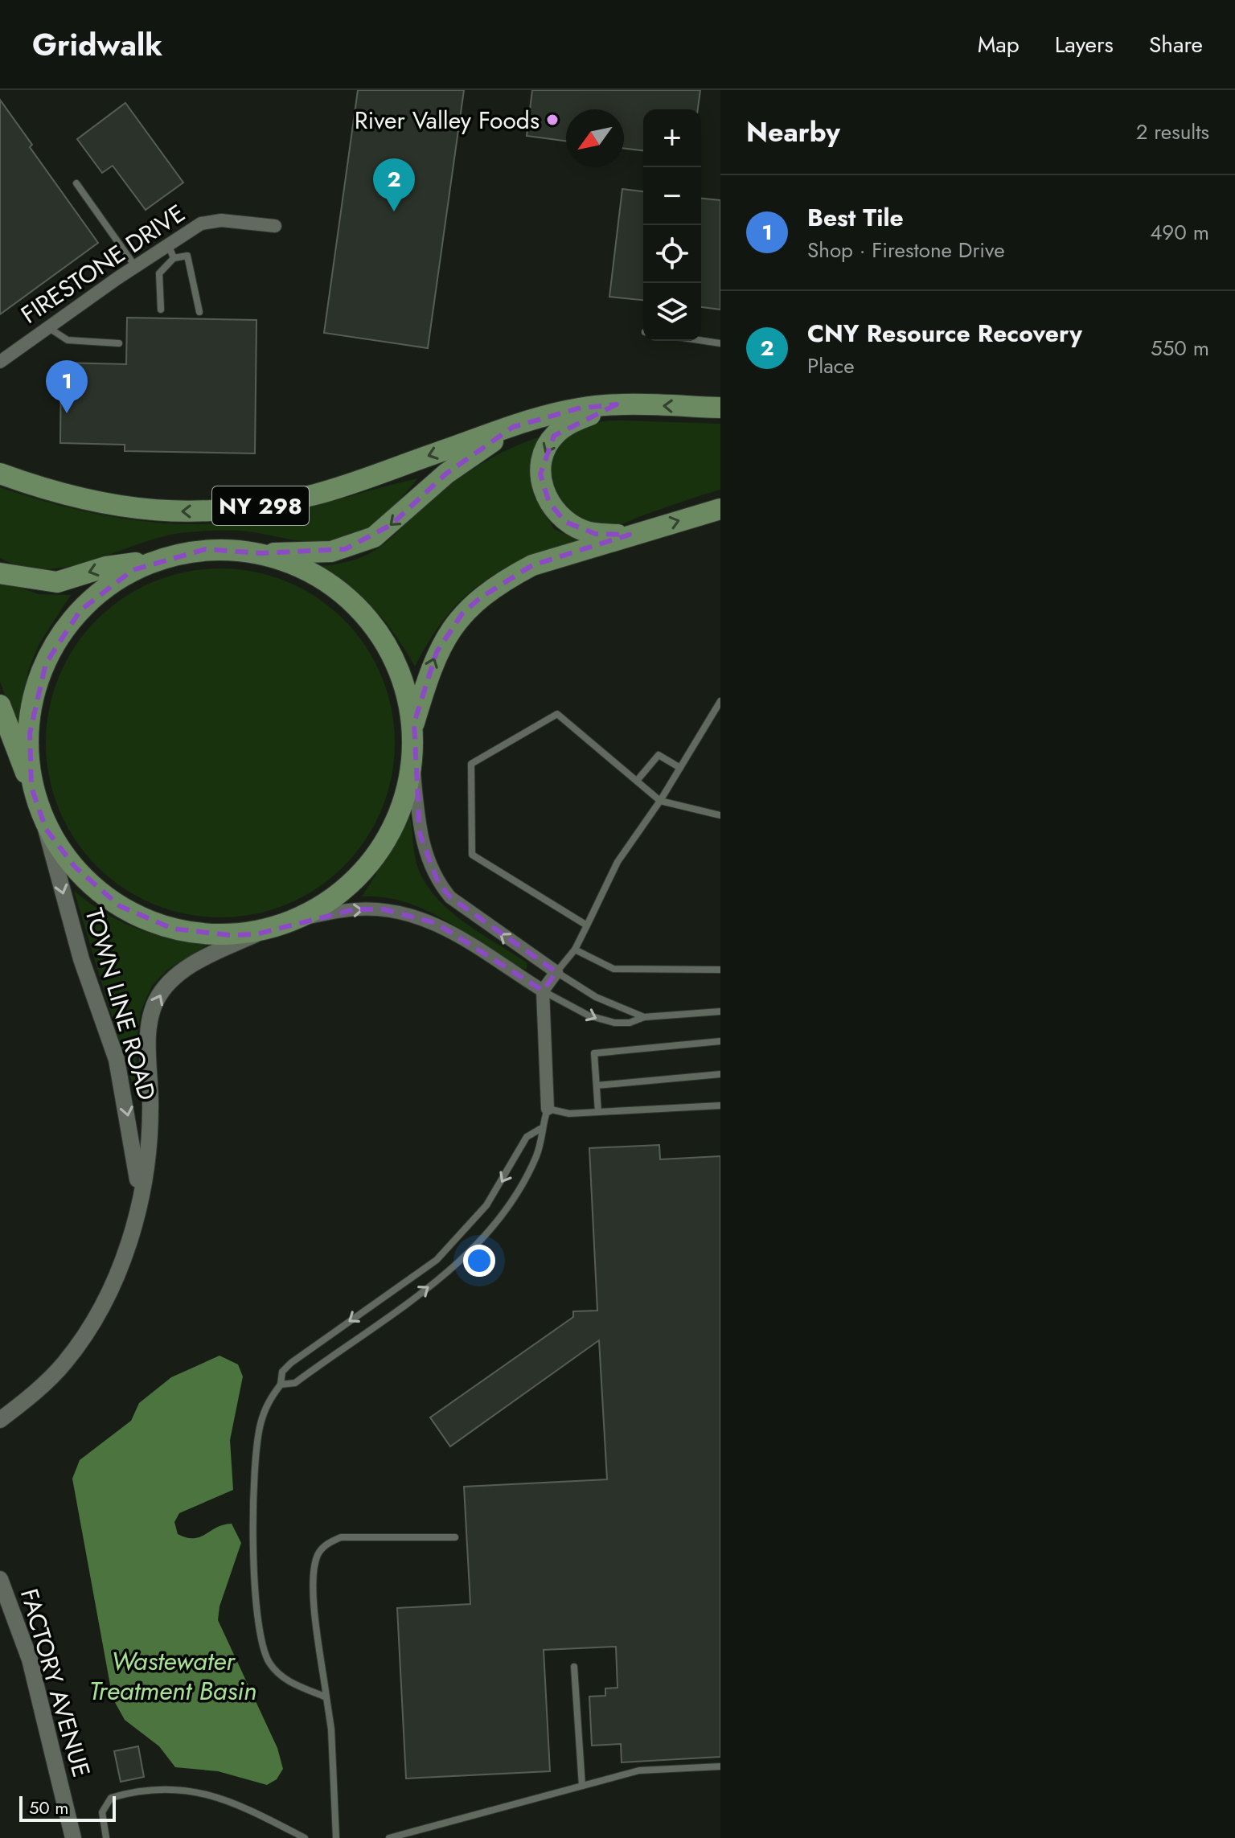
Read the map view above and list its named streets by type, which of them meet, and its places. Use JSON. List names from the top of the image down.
{
  "streets": {
    "main road": ["NY 298"],
    "street": ["FIRESTONE DRIVE", "TOWN LINE ROAD", "FACTORY AVENUE"]
  },
  "water": ["Wastewater Treatment Basin"],
  "places": ["River Valley Foods"],
  "scale_bar": "50 m",
  "north": "bottom left",
  "page": {
    "header": "Gridwalk",
    "nav": ["Map", "Layers", "Share"],
    "heading": ["Nearby", "2 results"],
    "map_buttons": ["+", "−"],
    "pins": ["2", "1"],
    "list": [
      {
        "mark": "1",
        "name": "Best Tile",
        "note": "Shop · Firestone Drive",
        "value": "490 m"
      },
      {
        "mark": "2",
        "name": "CNY Resource Recovery",
        "note": "Place",
        "value": "550 m"
      }
    ],
    "scale": "50 m"
  }
}
